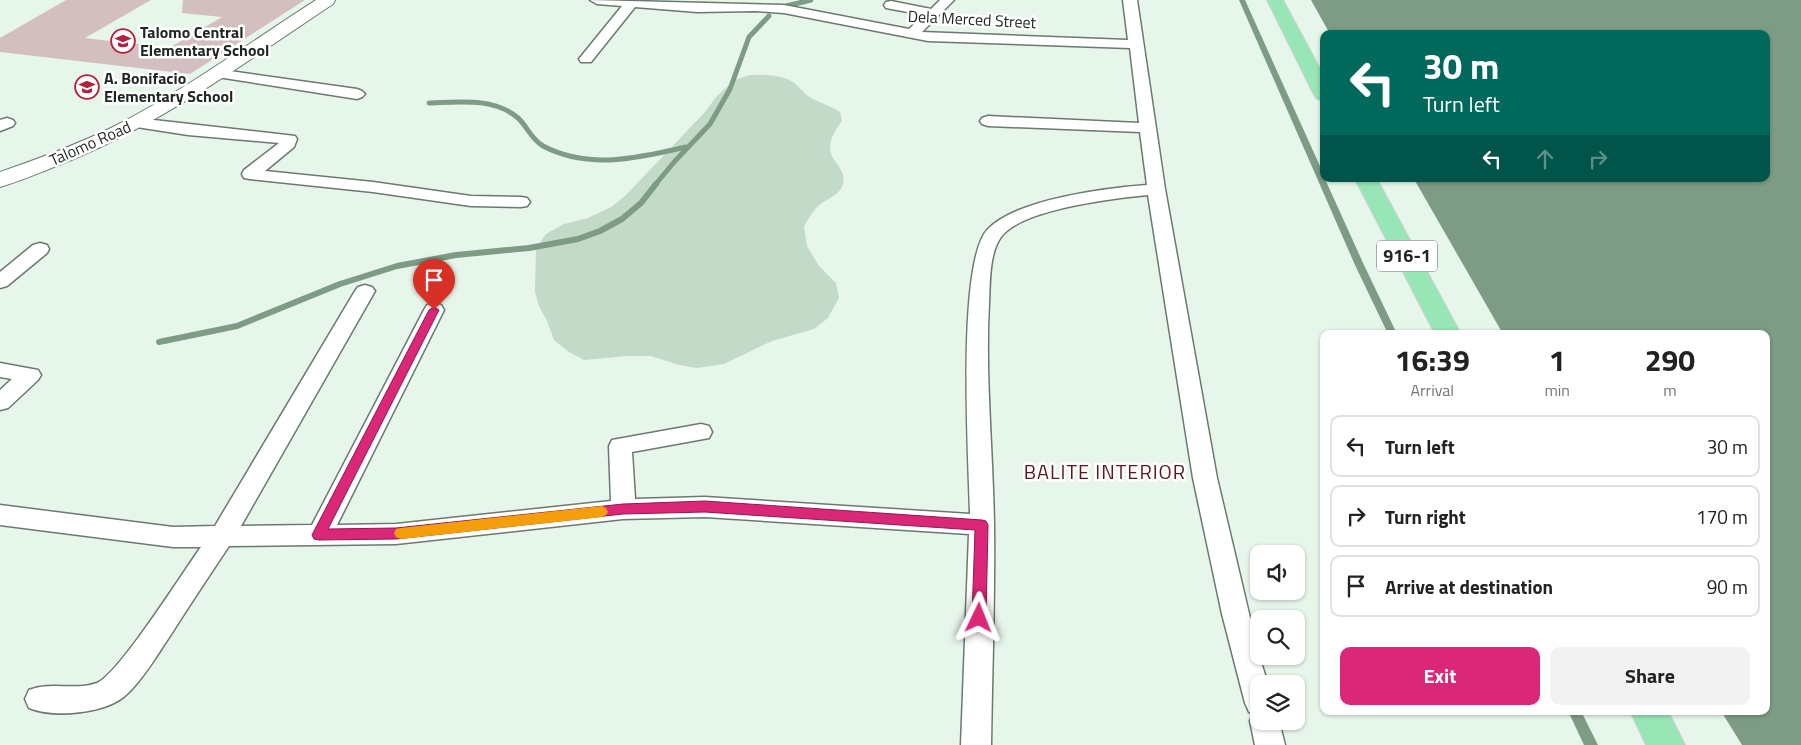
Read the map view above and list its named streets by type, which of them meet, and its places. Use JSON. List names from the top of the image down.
{
  "streets": {
    "main road": ["916-1"],
    "street": ["Dela Merced Street", "Talomo Road"]
  },
  "districts": ["BALITE INTERIOR"],
  "places": {
    "school or university": ["Talomo Central Elementary School", "A. Bonifacio Elementary School"]
  },
  "page": {
    "turn": ["30 m", "Turn left"],
    "eta": [
      "16:39",
      "Arrival",
      "1",
      "min",
      "290",
      "m"
    ],
    "list": [
      {
        "name": "Turn left",
        "value": "30 m"
      },
      {
        "name": "Turn right",
        "value": "170 m"
      },
      {
        "name": "Arrive at destination",
        "value": "90 m"
      }
    ],
    "buttons": ["Exit", "Share"]
  }
}
